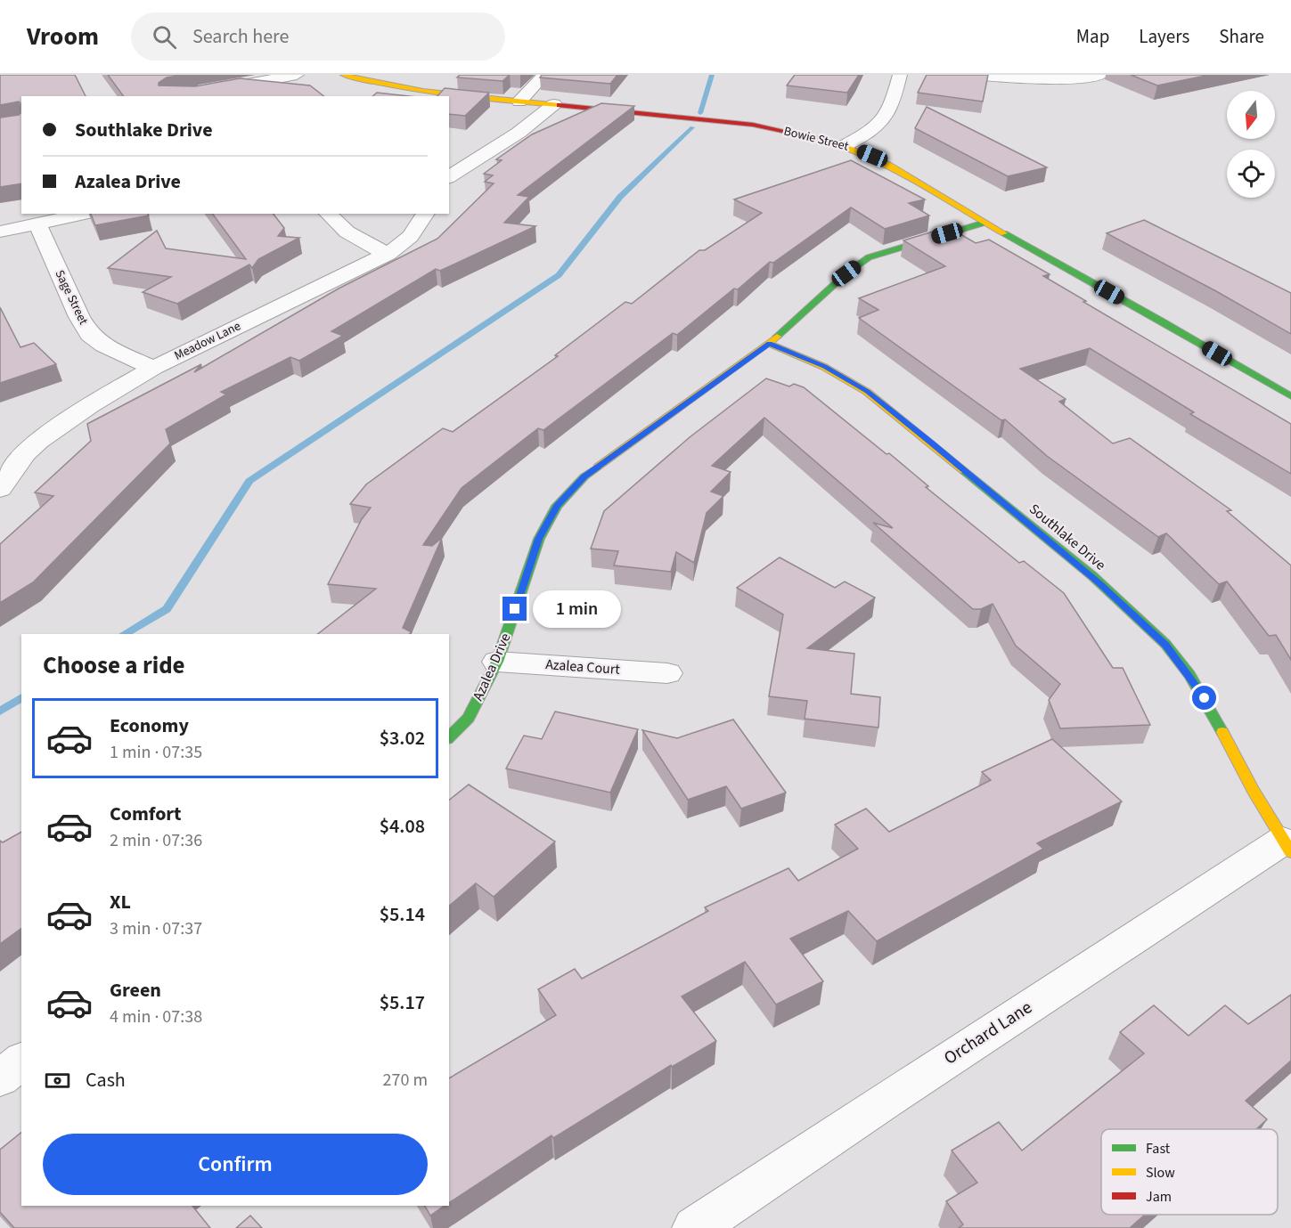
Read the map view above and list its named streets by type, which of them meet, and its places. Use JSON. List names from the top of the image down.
{
  "streets": {
    "street": [
      "Bowie Street",
      "Sage Street",
      "Meadow Lane",
      "Southlake Drive",
      "Azalea Drive",
      "Azalea Court",
      "Orchard Lane"
    ]
  },
  "crossings": [
    ["Bowie Street", "Azalea Drive"],
    ["Sage Street", "Meadow Lane"],
    ["Southlake Drive", "Azalea Drive"],
    ["Southlake Drive", "Orchard Lane"],
    ["Azalea Drive", "Azalea Court"]
  ],
  "legend": ["Fast", "Slow", "Jam"],
  "north": "bottom",
  "page": {
    "header": "Vroom",
    "search": "Search here",
    "nav": ["Map", "Layers", "Share"],
    "banner": ["Southlake Drive", "Azalea Drive"],
    "bubble": "1 min",
    "heading": "Choose a ride",
    "list": [
      {
        "name": "Economy",
        "note": "1 min · 07:35",
        "value": "$3.02"
      },
      {
        "name": "Comfort",
        "note": "2 min · 07:36",
        "value": "$4.08"
      },
      {
        "name": "XL",
        "note": "3 min · 07:37",
        "value": "$5.14"
      },
      {
        "name": "Green",
        "note": "4 min · 07:38",
        "value": "$5.17"
      }
    ],
    "pay": ["Cash", "270 m"],
    "buttons": "Confirm"
  }
}
